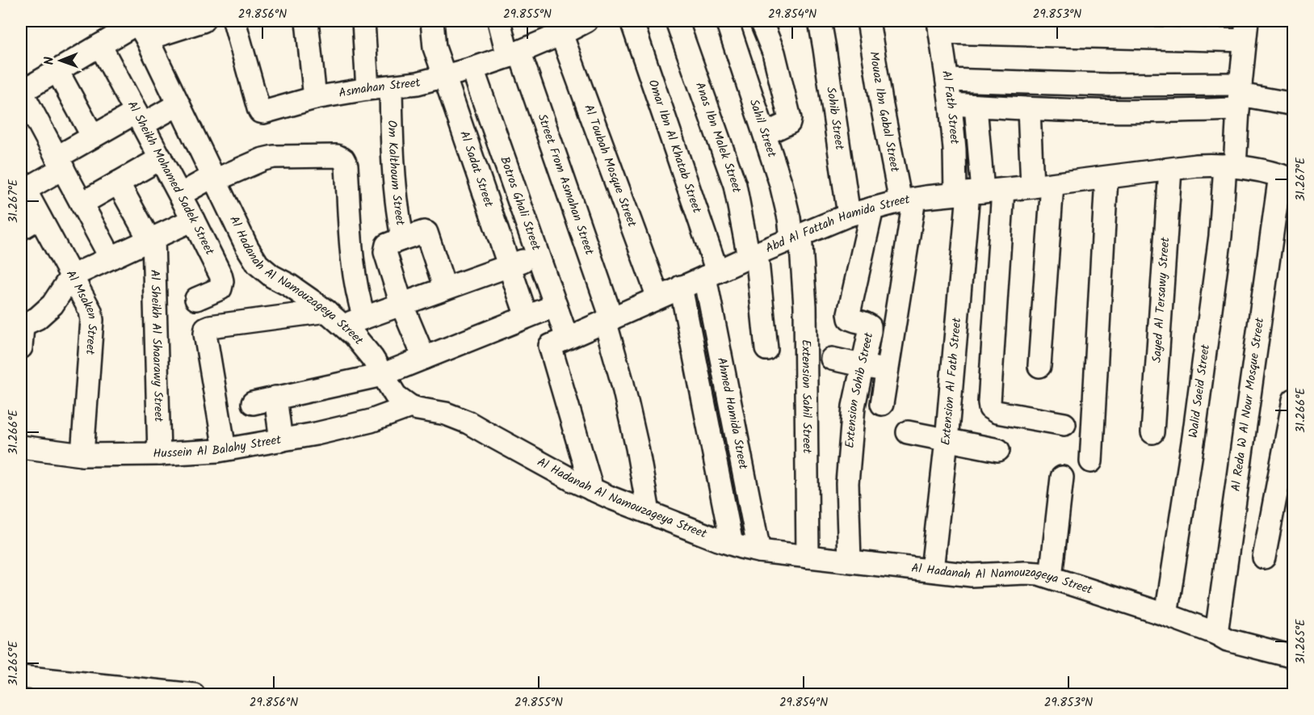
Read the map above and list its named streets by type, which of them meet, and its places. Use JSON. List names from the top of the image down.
{
  "streets": {
    "street": [
      "Asmahan Street",
      "Al Fath Street",
      "Mouaz Ibn Gabal Street",
      "Sohib Street",
      "Sahil Street",
      "Anas Ibn Malek Street",
      "Omar Ibn Al Khatab Street",
      "Al Toubah Mosque Street",
      "Al Sadat Street",
      "Om Kalthoum Street",
      "Al Sheikh Mohamed Sadek Street",
      "Street From Asmahan Street",
      "Botros Ghali Street",
      "Abd Al Fattah Hamida Street",
      "Al Hadanah Al Namouzageya Street",
      "Sayed Al Tersawy Street",
      "Al Msaken Street",
      "Al Sheikh Al Shaarawy Street",
      "Extension Al Fath Street",
      "Extension Sohib Street",
      "Walid Saeid Street",
      "Extension Sahil Street",
      "Al Reda W Al Nour Mosque Street",
      "Ahmed Hamida Street",
      "Hussein Al Balahy Street"
    ]
  },
  "crossings": [
    ["Asmahan Street", "Al Toubah Mosque Street"],
    ["Asmahan Street", "Al Sadat Street"],
    ["Asmahan Street", "Om Kalthoum Street"],
    ["Asmahan Street", "Street From Asmahan Street"],
    ["Asmahan Street", "Botros Ghali Street"],
    ["Al Fath Street", "Abd Al Fattah Hamida Street"],
    ["Al Fath Street", "Extension Al Fath Street"],
    ["Mouaz Ibn Gabal Street", "Abd Al Fattah Hamida Street"],
    ["Sohib Street", "Abd Al Fattah Hamida Street"],
    ["Sahil Street", "Abd Al Fattah Hamida Street"],
    ["Sahil Street", "Extension Sahil Street"],
    ["Anas Ibn Malek Street", "Abd Al Fattah Hamida Street"],
    ["Omar Ibn Al Khatab Street", "Abd Al Fattah Hamida Street"],
    ["Omar Ibn Al Khatab Street", "Ahmed Hamida Street"],
    ["Al Toubah Mosque Street", "Abd Al Fattah Hamida Street"],
    ["Street From Asmahan Street", "Abd Al Fattah Hamida Street"],
    ["Street From Asmahan Street", "Al Hadanah Al Namouzageya Street"],
    ["Botros Ghali Street", "Abd Al Fattah Hamida Street"],
    ["Abd Al Fattah Hamida Street", "Al Hadanah Al Namouzageya Street"],
    ["Abd Al Fattah Hamida Street", "Sayed Al Tersawy Street"],
    ["Abd Al Fattah Hamida Street", "Extension Al Fath Street"],
    ["Abd Al Fattah Hamida Street", "Extension Sohib Street"],
    ["Abd Al Fattah Hamida Street", "Walid Saeid Street"],
    ["Abd Al Fattah Hamida Street", "Extension Sahil Street"],
    ["Abd Al Fattah Hamida Street", "Al Reda W Al Nour Mosque Street"],
    ["Abd Al Fattah Hamida Street", "Ahmed Hamida Street"],
    ["Al Hadanah Al Namouzageya Street", "Extension Al Fath Street"],
    ["Al Hadanah Al Namouzageya Street", "Extension Sohib Street"],
    ["Al Hadanah Al Namouzageya Street", "Walid Saeid Street"],
    ["Al Hadanah Al Namouzageya Street", "Extension Sahil Street"],
    ["Al Hadanah Al Namouzageya Street", "Al Reda W Al Nour Mosque Street"],
    ["Al Hadanah Al Namouzageya Street", "Ahmed Hamida Street"],
    ["Al Hadanah Al Namouzageya Street", "Hussein Al Balahy Street"],
    ["Al Msaken Street", "Hussein Al Balahy Street"],
    ["Al Sheikh Al Shaarawy Street", "Hussein Al Balahy Street"]
  ],
  "north": "left",
  "coordinates": [
    "29.856°N",
    "29.855°N",
    "29.854°N",
    "29.853°N",
    "31.267°E",
    "31.266°E",
    "31.265°E"
  ]
}
